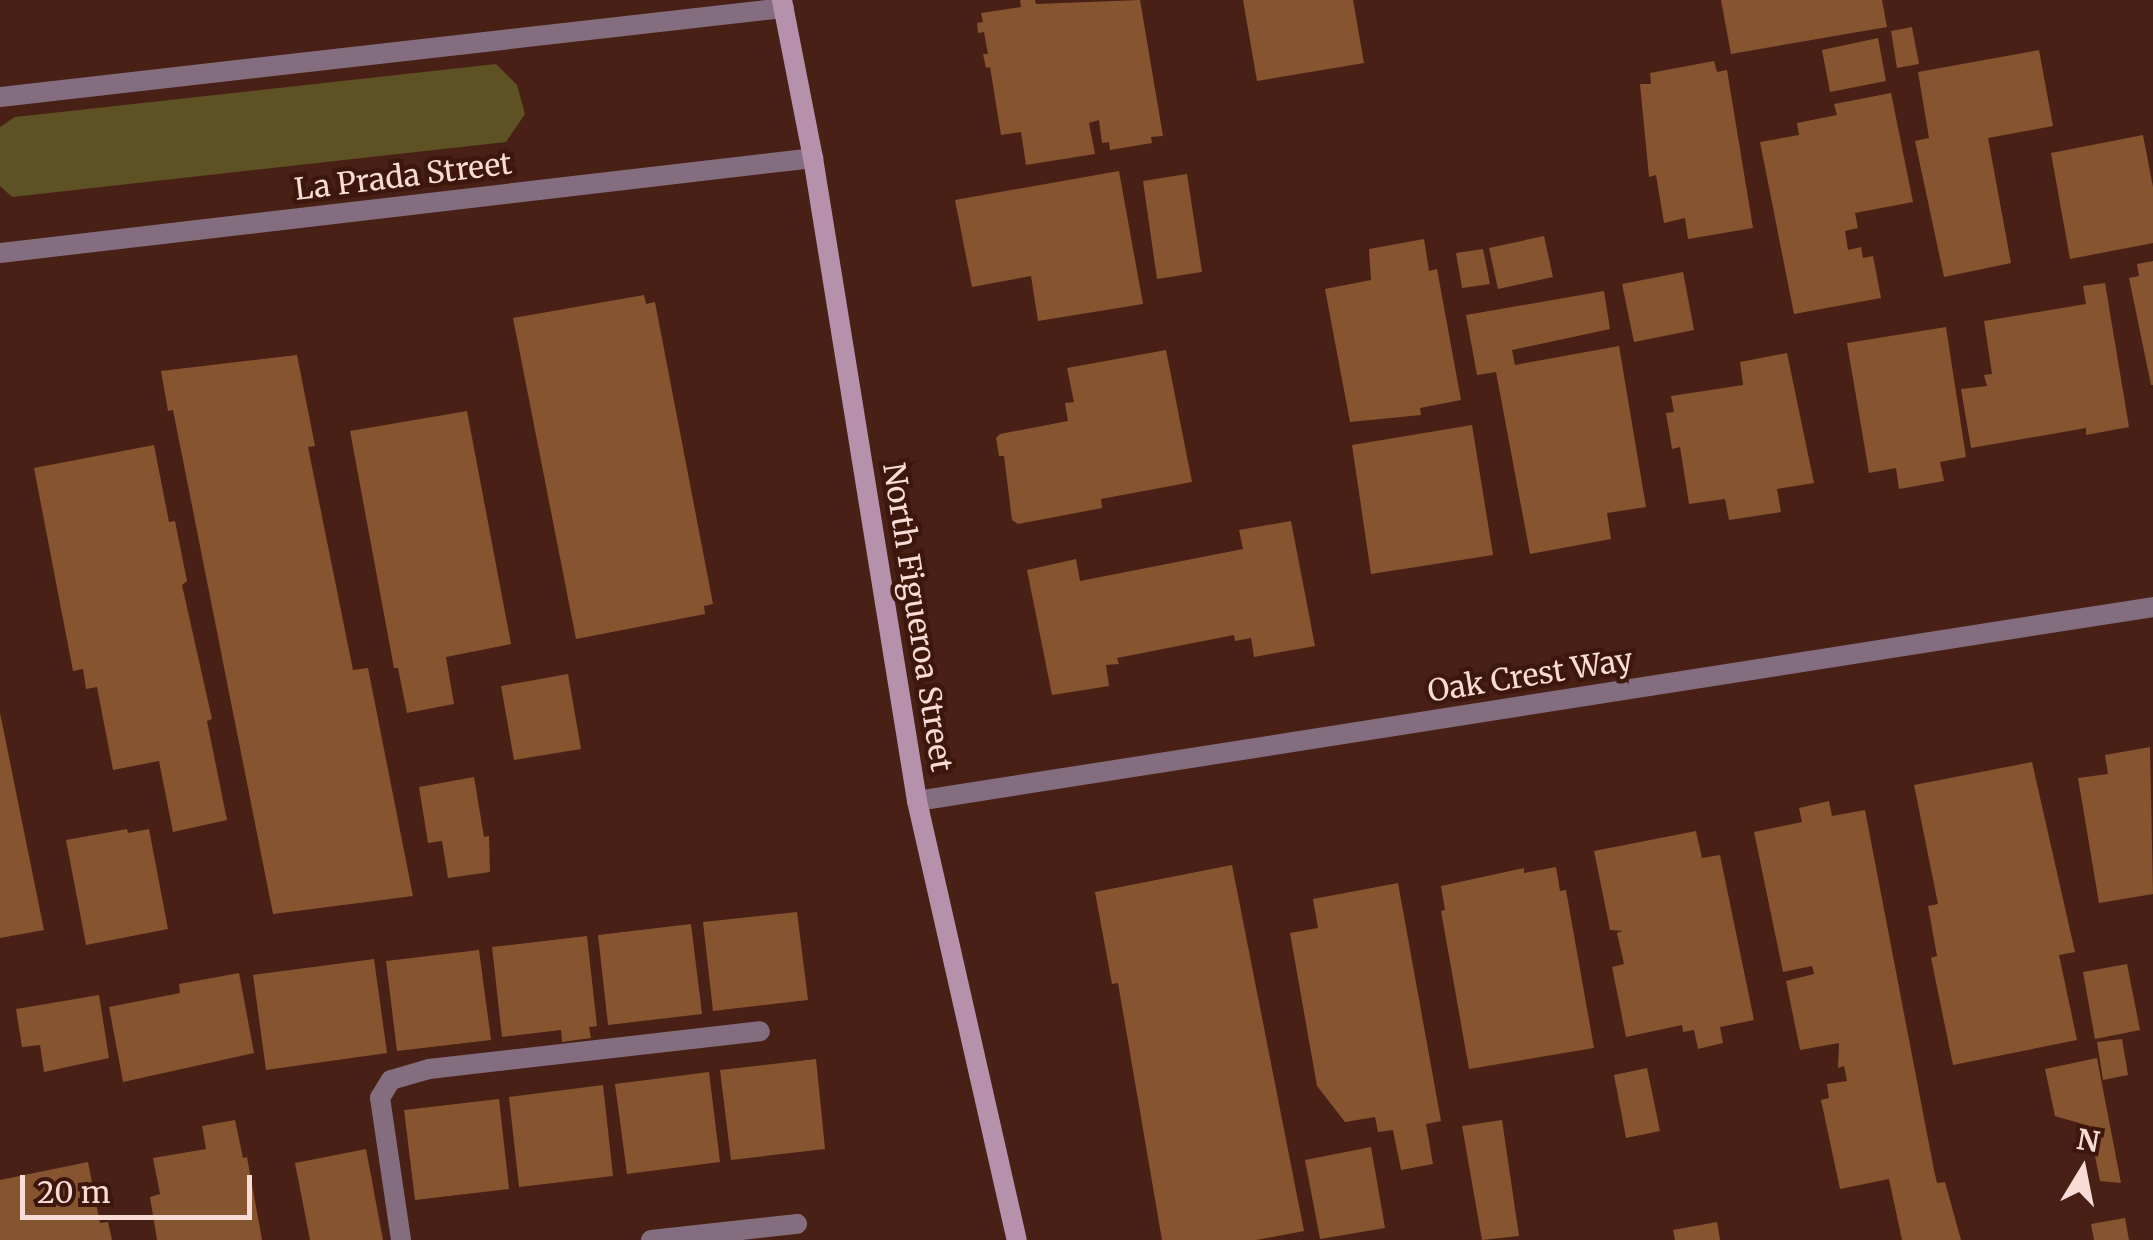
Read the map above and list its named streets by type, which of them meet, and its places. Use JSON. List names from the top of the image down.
{
  "streets": {
    "main road": ["North Figueroa Street"],
    "street": ["La Prada Street", "Oak Crest Way"]
  },
  "crossings": [
    ["La Prada Street", "North Figueroa Street"],
    ["North Figueroa Street", "Oak Crest Way"]
  ],
  "scale_bar": "20 m",
  "north": "top"
}
